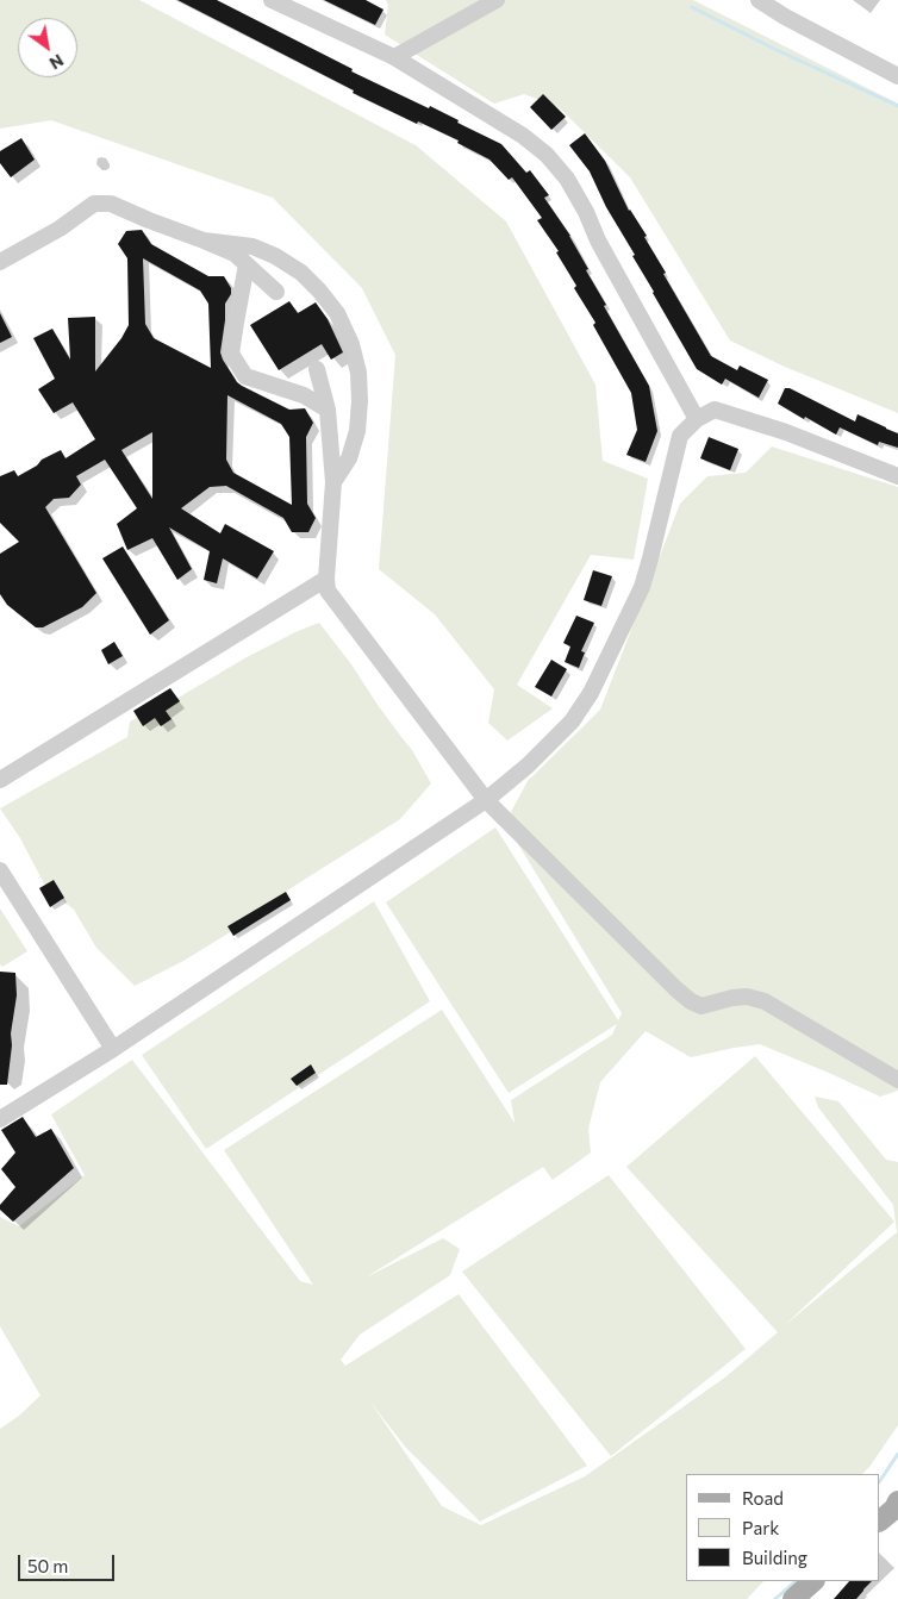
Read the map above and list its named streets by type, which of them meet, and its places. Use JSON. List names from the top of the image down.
{
  "legend": ["Road", "Park", "Building"],
  "scale_bar": "50 m",
  "north": "bottom right"
}
